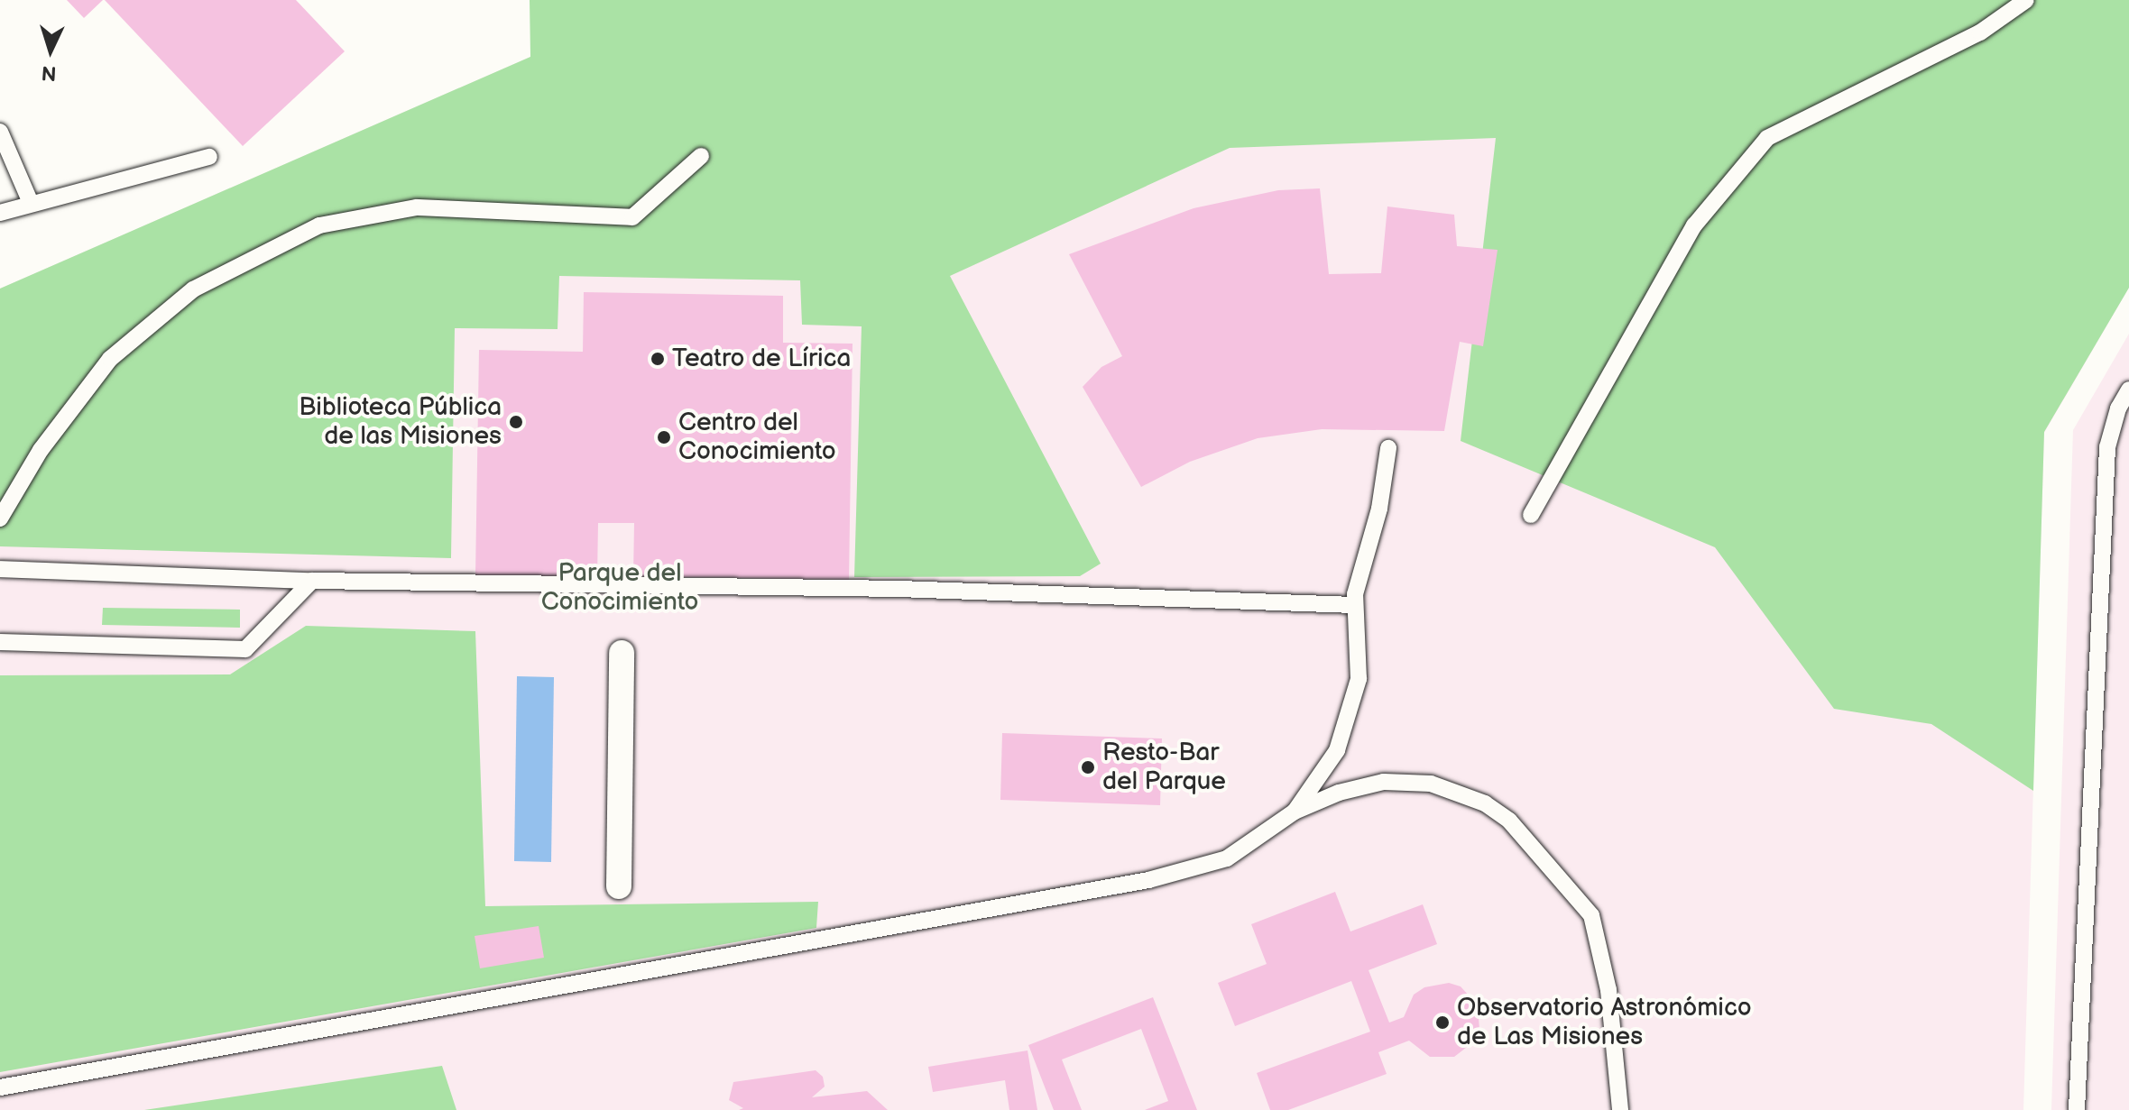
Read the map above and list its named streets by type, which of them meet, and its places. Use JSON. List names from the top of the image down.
{
  "parks": ["Parque del Conocimiento"],
  "places": [
    "Teatro de Lírica",
    "Biblioteca Pública de las Misiones",
    "Centro del Conocimiento",
    "Resto-Bar del Parque",
    "Observatorio Astronómico de Las Misiones"
  ],
  "north": "bottom"
}
